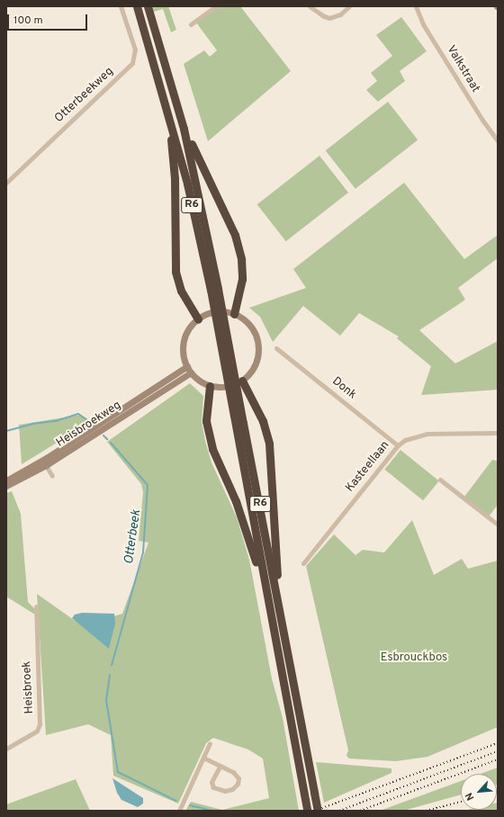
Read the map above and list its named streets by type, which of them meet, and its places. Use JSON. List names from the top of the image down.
{
  "streets": {
    "highway": ["R6"],
    "main road": ["Heisbroekweg"],
    "street": [
      "Valkstraat",
      "Otterbeekweg",
      "Donk",
      "Kasteellaan",
      "Heisbroek"
    ]
  },
  "crossings": [
    ["Donk", "Kasteellaan"]
  ],
  "water": ["Otterbeek"],
  "parks": ["Esbrouckbos"],
  "scale_bar": "100 m",
  "north": "bottom left"
}
